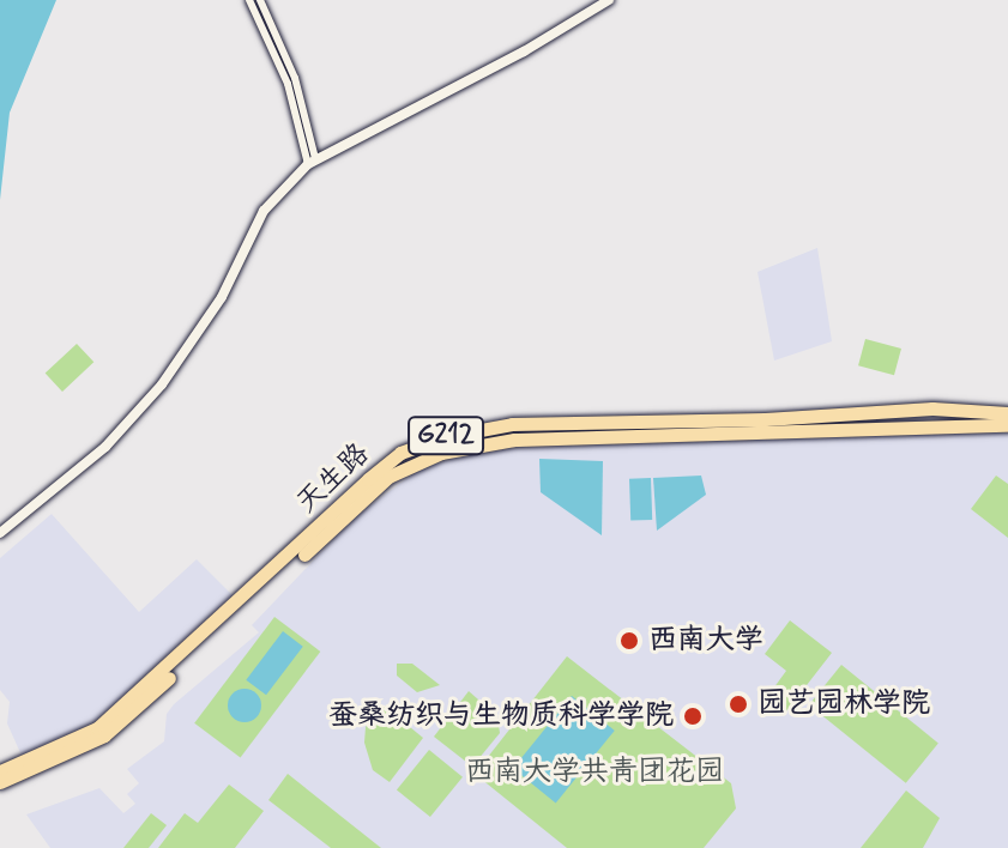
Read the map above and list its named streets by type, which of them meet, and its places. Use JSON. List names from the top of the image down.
{
  "streets": {
    "highway": ["G212", "天生路"]
  },
  "parks": ["西南大学共青团花园"],
  "places": ["西南大学", "园艺园林学院", "蚕桑纺织与生物质科学学院"]
}
